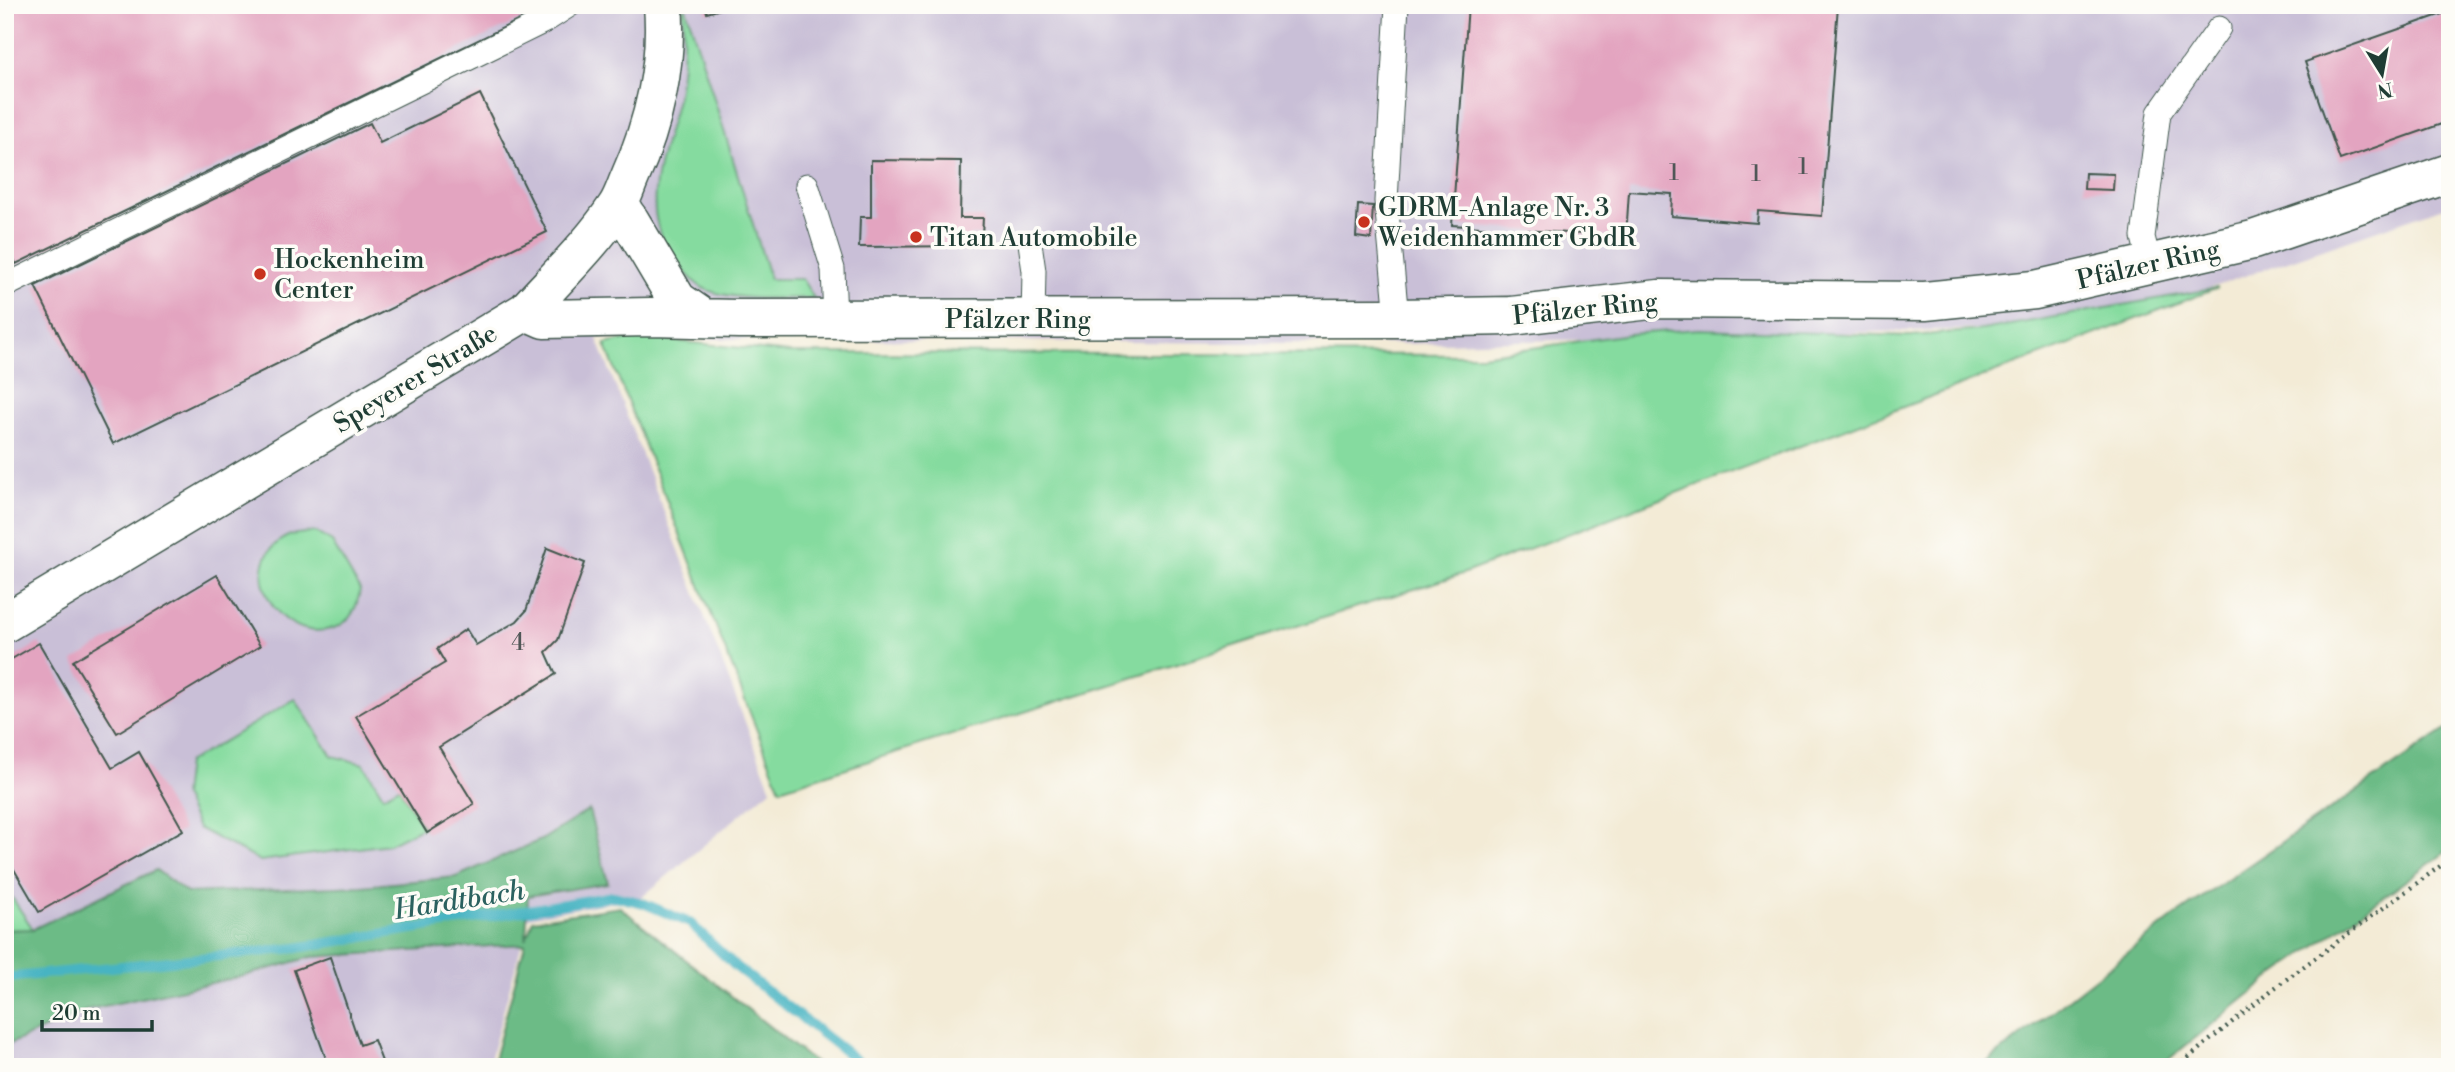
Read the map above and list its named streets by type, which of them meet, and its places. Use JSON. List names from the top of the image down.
{
  "streets": {
    "street": ["Pfälzer Ring", "Speyerer Straße"]
  },
  "crossings": [
    ["Pfälzer Ring", "Speyerer Straße"]
  ],
  "water": ["Hardtbach"],
  "places": ["GDRM-Anlage Nr. 3 Weidenhammer GbdR", "Titan Automobile", "Hockenheim Center"],
  "house_numbers": [
    "1",
    "1",
    "1",
    "4"
  ],
  "scale_bar": "20 m",
  "north": "bottom"
}
